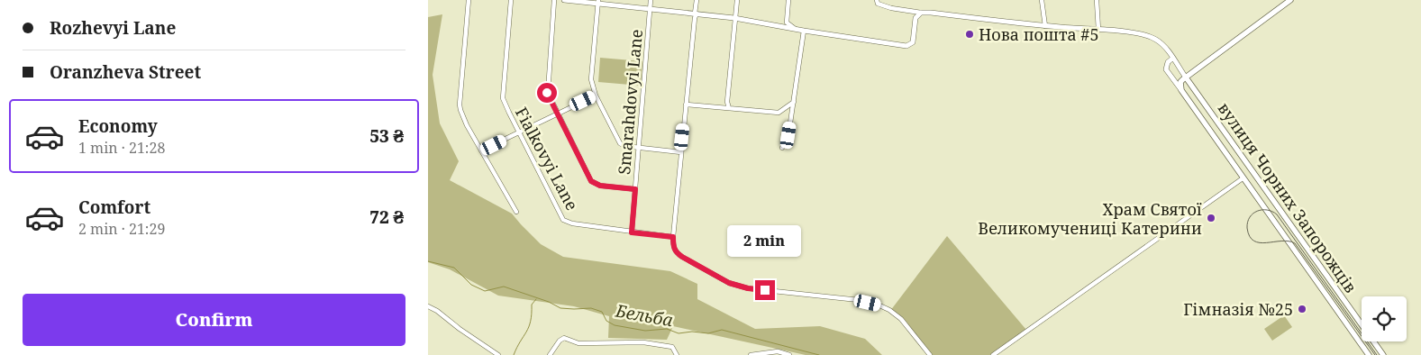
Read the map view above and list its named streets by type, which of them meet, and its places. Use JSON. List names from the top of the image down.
{
  "streets": {
    "main road": ["вулиця Чорних Запорожців"],
    "street": ["Smarahdovyi Lane", "Fialkovyi Lane"]
  },
  "crossings": [
    ["Smarahdovyi Lane", "Fialkovyi Lane"]
  ],
  "water": ["Бельба"],
  "places": ["Нова пошта #5", "Храм Святої Великомучениці Катерини", "Гімназія №25"],
  "page": {
    "banner": ["Rozhevyi Lane", "Oranzheva Street"],
    "list": [
      {
        "name": "Economy",
        "note": "1 min · 21:28",
        "value": "53 ₴"
      },
      {
        "name": "Comfort",
        "note": "2 min · 21:29",
        "value": "72 ₴"
      }
    ],
    "bubble": "2 min",
    "buttons": "Confirm"
  }
}
